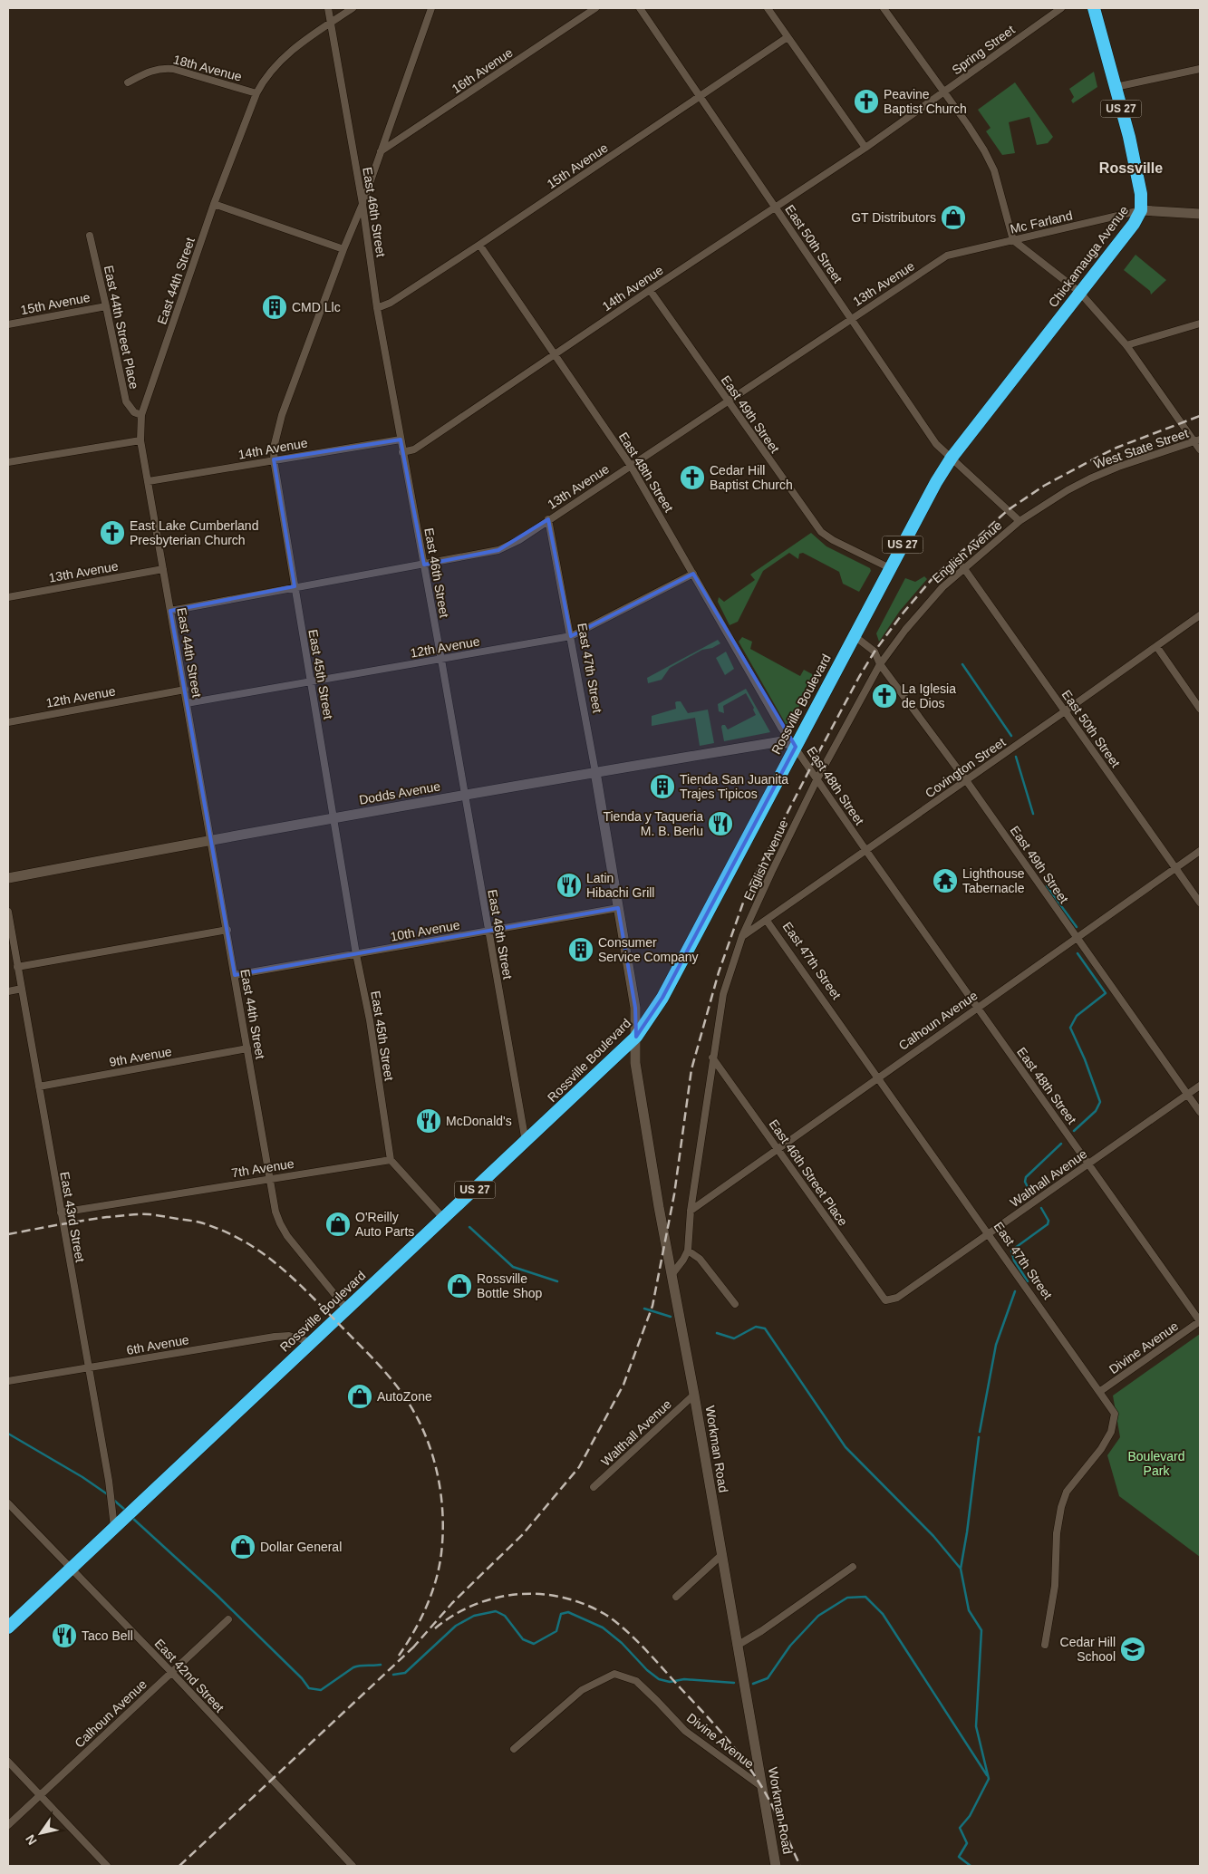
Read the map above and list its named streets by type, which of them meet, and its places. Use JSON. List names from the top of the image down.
{
  "streets": {
    "highway": ["US 27", "Chickamauga Avenue", "Rossville Boulevard"],
    "street": [
      "Spring Street",
      "18th Avenue",
      "16th Avenue",
      "15th Avenue",
      "East 46th Street",
      "Mc Farland",
      "East 50th Street",
      "East 44th Street",
      "13th Avenue",
      "14th Avenue",
      "East 44th Street Place",
      "East 49th Street",
      "West State Street",
      "East 48th Street",
      "English Avenue",
      "12th Avenue",
      "East 47th Street",
      "East 45th Street",
      "Covington Street",
      "Dodds Avenue",
      "10th Avenue",
      "Calhoun Avenue",
      "9th Avenue",
      "7th Avenue",
      "East 46th Street Place",
      "Walthall Avenue",
      "East 43rd Street",
      "6th Avenue",
      "Divine Avenue",
      "Workman Road",
      "East 42nd Street"
    ]
  },
  "crossings": [
    ["Spring Street", "14th Avenue"],
    ["18th Avenue", "East 44th Street"],
    ["16th Avenue", "East 45th Street"],
    ["15th Avenue", "East 46th Street"],
    ["15th Avenue", "East 50th Street"],
    ["15th Avenue", "East 44th Street Place"],
    ["15th Avenue", "East 48th Street"],
    ["East 46th Street", "East 44th Street"],
    ["East 46th Street", "13th Avenue"],
    ["East 46th Street", "14th Avenue"],
    ["East 46th Street", "12th Avenue"],
    ["East 46th Street", "East 45th Street"],
    ["East 46th Street", "Rossville Boulevard"],
    ["East 46th Street", "Dodds Avenue"],
    ["East 46th Street", "10th Avenue"],
    ["Mc Farland", "Chickamauga Avenue"],
    ["Mc Farland", "13th Avenue"],
    ["East 50th Street", "13th Avenue"],
    ["East 50th Street", "14th Avenue"],
    ["East 50th Street", "English Avenue"],
    ["East 50th Street", "Rossville Boulevard"],
    ["East 50th Street", "Covington Street"],
    ["East 50th Street", "Calhoun Avenue"],
    ["Chickamauga Avenue", "Rossville Boulevard"],
    ["East 44th Street", "13th Avenue"],
    ["East 44th Street", "14th Avenue"],
    ["East 44th Street", "East 44th Street Place"],
    ["East 44th Street", "12th Avenue"],
    ["East 44th Street", "Rossville Boulevard"],
    ["East 44th Street", "Dodds Avenue"],
    ["East 44th Street", "10th Avenue"],
    ["East 44th Street", "9th Avenue"],
    ["East 44th Street", "7th Avenue"],
    ["13th Avenue", "East 49th Street"],
    ["13th Avenue", "East 48th Street"],
    ["13th Avenue", "East 47th Street"],
    ["13th Avenue", "East 45th Street"],
    ["14th Avenue", "East 49th Street"],
    ["14th Avenue", "East 48th Street"],
    ["14th Avenue", "East 45th Street"],
    ["East 49th Street", "English Avenue"],
    ["East 49th Street", "Rossville Boulevard"],
    ["East 49th Street", "Covington Street"],
    ["East 49th Street", "Calhoun Avenue"],
    ["East 49th Street", "Walthall Avenue"],
    ["West State Street", "English Avenue"],
    ["East 48th Street", "English Avenue"],
    ["East 48th Street", "12th Avenue"],
    ["East 48th Street", "Rossville Boulevard"],
    ["East 48th Street", "Covington Street"],
    ["East 48th Street", "Dodds Avenue"],
    ["East 48th Street", "Calhoun Avenue"],
    ["East 48th Street", "Walthall Avenue"],
    ["East 48th Street", "Divine Avenue"],
    ["English Avenue", "Covington Street"],
    ["English Avenue", "Calhoun Avenue"],
    ["English Avenue", "East 46th Street Place"],
    ["English Avenue", "Workman Road"],
    ["12th Avenue", "East 47th Street"],
    ["12th Avenue", "East 45th Street"],
    ["East 47th Street", "Rossville Boulevard"],
    ["East 47th Street", "Covington Street"],
    ["East 47th Street", "Dodds Avenue"],
    ["East 47th Street", "10th Avenue"],
    ["East 47th Street", "Calhoun Avenue"],
    ["East 47th Street", "Walthall Avenue"],
    ["East 47th Street", "Divine Avenue"],
    ["East 47th Street", "Workman Road"],
    ["East 45th Street", "Dodds Avenue"],
    ["East 45th Street", "10th Avenue"],
    ["East 45th Street", "7th Avenue"],
    ["Rossville Boulevard", "Dodds Avenue"],
    ["Rossville Boulevard", "East 43rd Street"],
    ["Rossville Boulevard", "6th Avenue"],
    ["Rossville Boulevard", "Workman Road"],
    ["Rossville Boulevard", "East 42nd Street"],
    ["Calhoun Avenue", "East 46th Street Place"],
    ["Calhoun Avenue", "East 42nd Street"],
    ["9th Avenue", "East 43rd Street"],
    ["7th Avenue", "East 43rd Street"],
    ["East 46th Street Place", "Walthall Avenue"],
    ["Walthall Avenue", "Workman Road"],
    ["East 43rd Street", "6th Avenue"],
    ["Divine Avenue", "Workman Road"]
  ],
  "districts": ["Rossville"],
  "parks": ["Boulevard Park"],
  "places": {
    "church": [
      "Peavine Baptist Church",
      "Cedar Hill Baptist Church",
      "East Lake Cumberland Presbyterian Church",
      "La Iglesia de Dios"
    ],
    "shop": [
      "GT Distributors",
      "O'Reilly Auto Parts",
      "Rossville Bottle Shop",
      "AutoZone",
      "Dollar General"
    ],
    "building": ["CMD Llc", "Tienda San Juanita Trajes Tipicos", "Consumer Service Company"],
    "restaurant": [
      "Tienda y Taqueria M. B. Berlu",
      "Latin Hibachi Grill",
      "McDonald's",
      "Taco Bell"
    ],
    "temple": ["Lighthouse Tabernacle"],
    "school or university": ["Cedar Hill School"]
  },
  "north": "bottom left"
}
